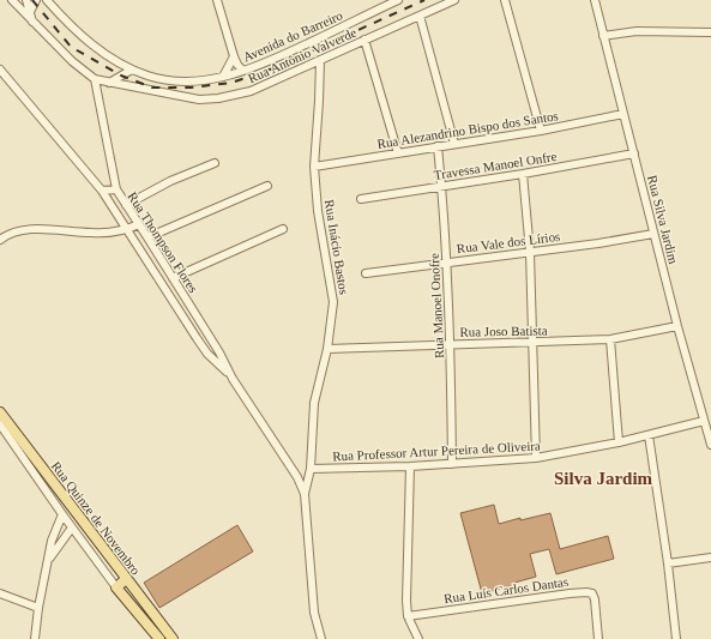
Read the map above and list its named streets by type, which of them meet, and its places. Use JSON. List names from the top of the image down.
{
  "streets": {
    "main road": ["Rua Quinze de Novembro"],
    "street": [
      "Avenida do Barreiro",
      "Rua Antônio Valverde",
      "Rua Alezandrino Bispo dos Santos",
      "Travessa Manoel Onfre",
      "Rua Silva Jardim",
      "Rua Thompson Flores",
      "Rua Vale dos Lírios",
      "Rua Inácio Bastos",
      "Rua Manoel Onofre",
      "Rua Joso Batista",
      "Rua Professor Artur Pereira de Oliveira",
      "Rua Luís Carlos Dantas"
    ]
  },
  "crossings": [
    ["Rua Antônio Valverde", "Rua Thompson Flores"],
    ["Rua Antônio Valverde", "Rua Inácio Bastos"],
    ["Rua Alezandrino Bispo dos Santos", "Rua Silva Jardim"],
    ["Rua Alezandrino Bispo dos Santos", "Rua Inácio Bastos"],
    ["Rua Alezandrino Bispo dos Santos", "Rua Manoel Onofre"],
    ["Travessa Manoel Onfre", "Rua Silva Jardim"],
    ["Travessa Manoel Onfre", "Rua Manoel Onofre"],
    ["Rua Silva Jardim", "Rua Vale dos Lírios"],
    ["Rua Silva Jardim", "Rua Joso Batista"],
    ["Rua Silva Jardim", "Rua Professor Artur Pereira de Oliveira"],
    ["Rua Thompson Flores", "Rua Inácio Bastos"],
    ["Rua Vale dos Lírios", "Rua Manoel Onofre"],
    ["Rua Inácio Bastos", "Rua Joso Batista"],
    ["Rua Inácio Bastos", "Rua Professor Artur Pereira de Oliveira"],
    ["Rua Manoel Onofre", "Rua Joso Batista"],
    ["Rua Manoel Onofre", "Rua Professor Artur Pereira de Oliveira"]
  ],
  "districts": ["Silva Jardim"]
}
